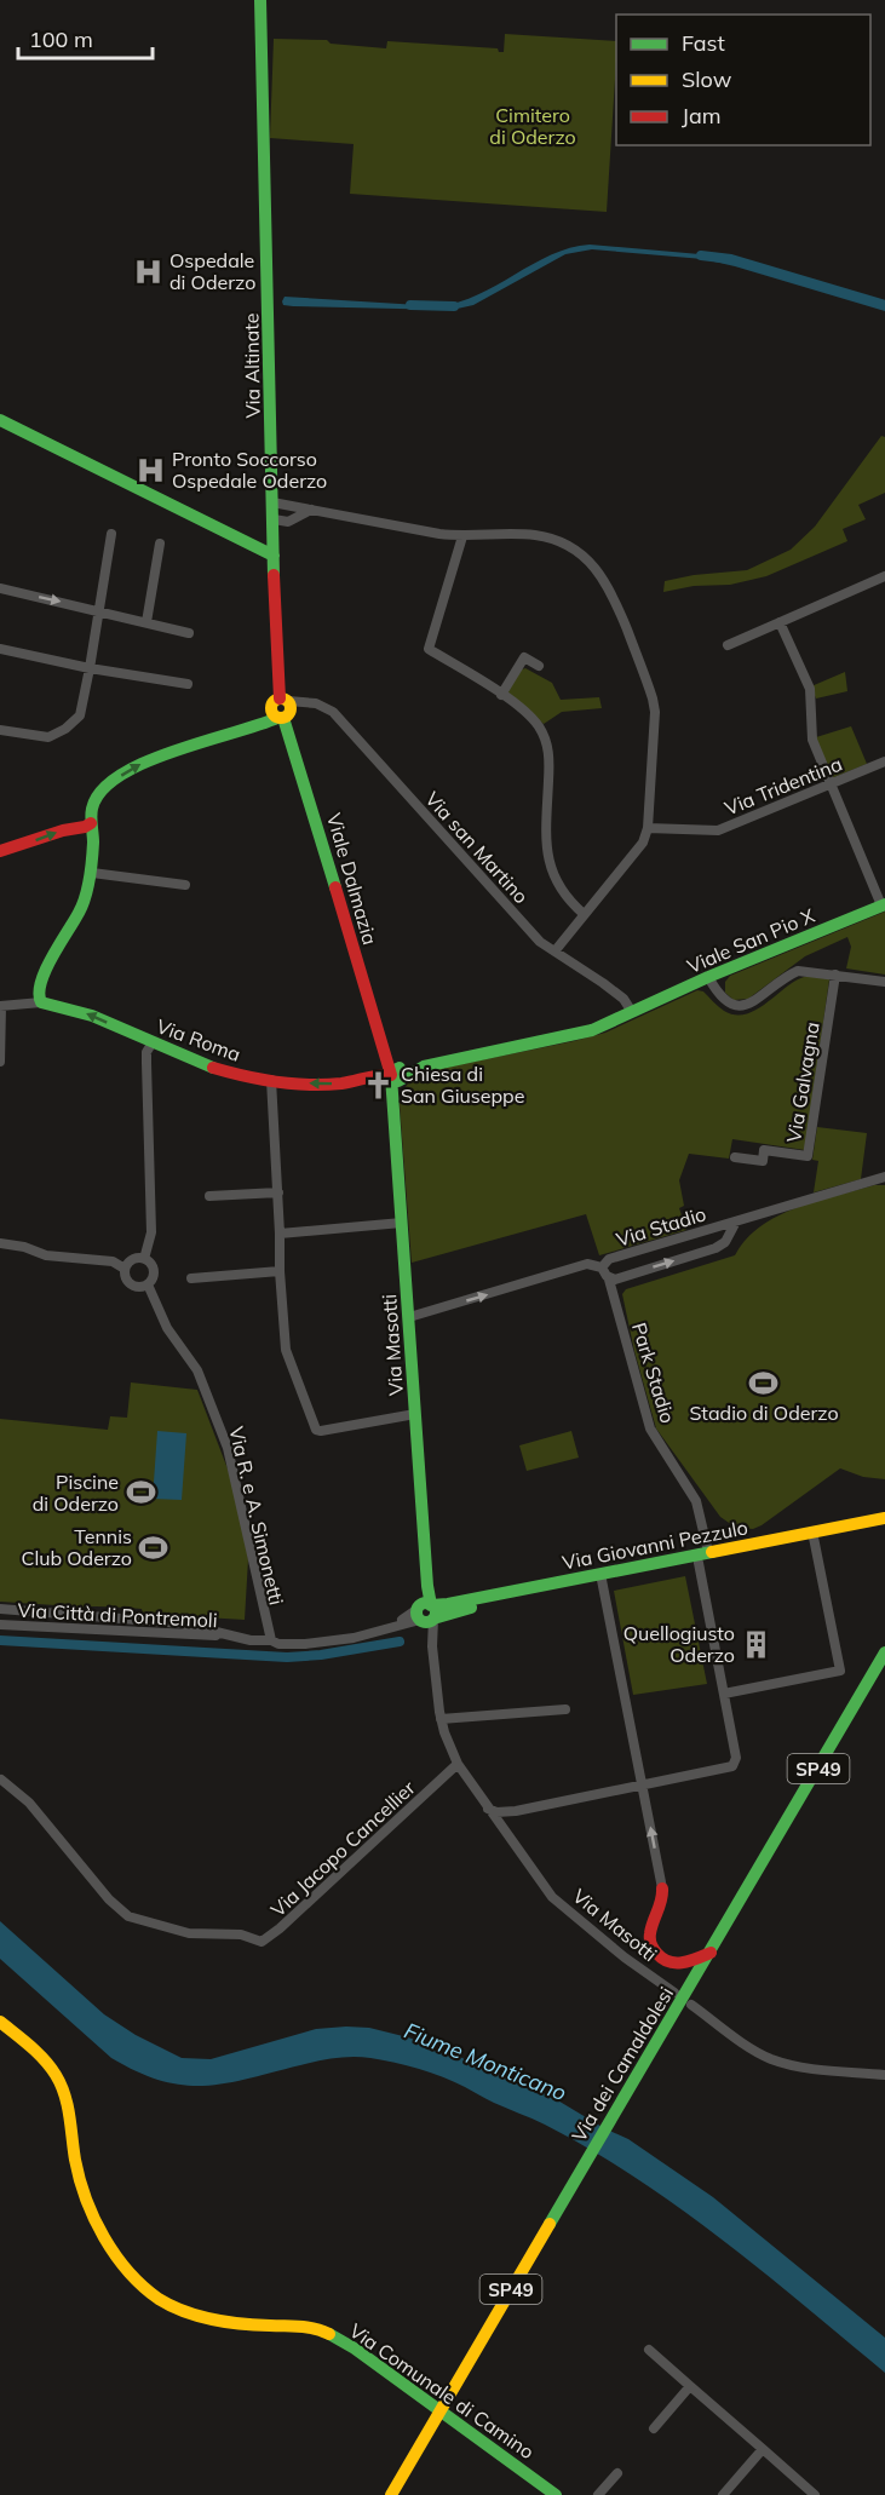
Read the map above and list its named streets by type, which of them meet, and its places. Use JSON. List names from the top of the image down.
{
  "streets": {
    "street": [
      "Via Altinate",
      "Via Tridentina",
      "Via san Martino",
      "Viale Dalmazia",
      "Viale San Pio X",
      "Via Roma",
      "Via Galvagna",
      "Via Stadio",
      "Via Masotti",
      "Park Stadio",
      "Via R. e A. Simonetti",
      "Via Giovanni Pezzulo",
      "Via Città di Pontremoli",
      "SP49",
      "Via Jacopo Cancellier",
      "Via dei Camaldolesi",
      "Via Comunale di Camino"
    ]
  },
  "crossings": [
    ["Via Altinate", "Viale Dalmazia"],
    ["Via san Martino", "Viale Dalmazia"],
    ["Via san Martino", "Viale San Pio X"],
    ["Via san Martino", "Via Roma"],
    ["Viale Dalmazia", "Via Roma"],
    ["Viale Dalmazia", "Via Masotti"],
    ["Viale San Pio X", "Via Roma"],
    ["Via Roma", "Via Masotti"],
    ["Via Stadio", "Via Masotti"],
    ["Via Stadio", "Park Stadio"],
    ["Via Masotti", "Via Giovanni Pezzulo"],
    ["Via Masotti", "Via Città di Pontremoli"],
    ["Via Masotti", "Via Jacopo Cancellier"],
    ["Park Stadio", "Via Giovanni Pezzulo"],
    ["Via R. e A. Simonetti", "Via Città di Pontremoli"],
    ["Via Giovanni Pezzulo", "Via Città di Pontremoli"]
  ],
  "one_way": ["Via Roma", "Via Stadio"],
  "water": ["Fiume Monticano"],
  "parks": ["Cimitero di Oderzo"],
  "places": {
    "hospital": ["Ospedale di Oderzo", "Pronto Soccorso Ospedale Oderzo"],
    "church": ["Chiesa di San Giuseppe"],
    "sports": ["Stadio di Oderzo", "Piscine di Oderzo", "Tennis Club Oderzo"],
    "building": ["Quellogiusto Oderzo"]
  },
  "legend": ["Fast", "Slow", "Jam"],
  "scale_bar": "100 m"
}
